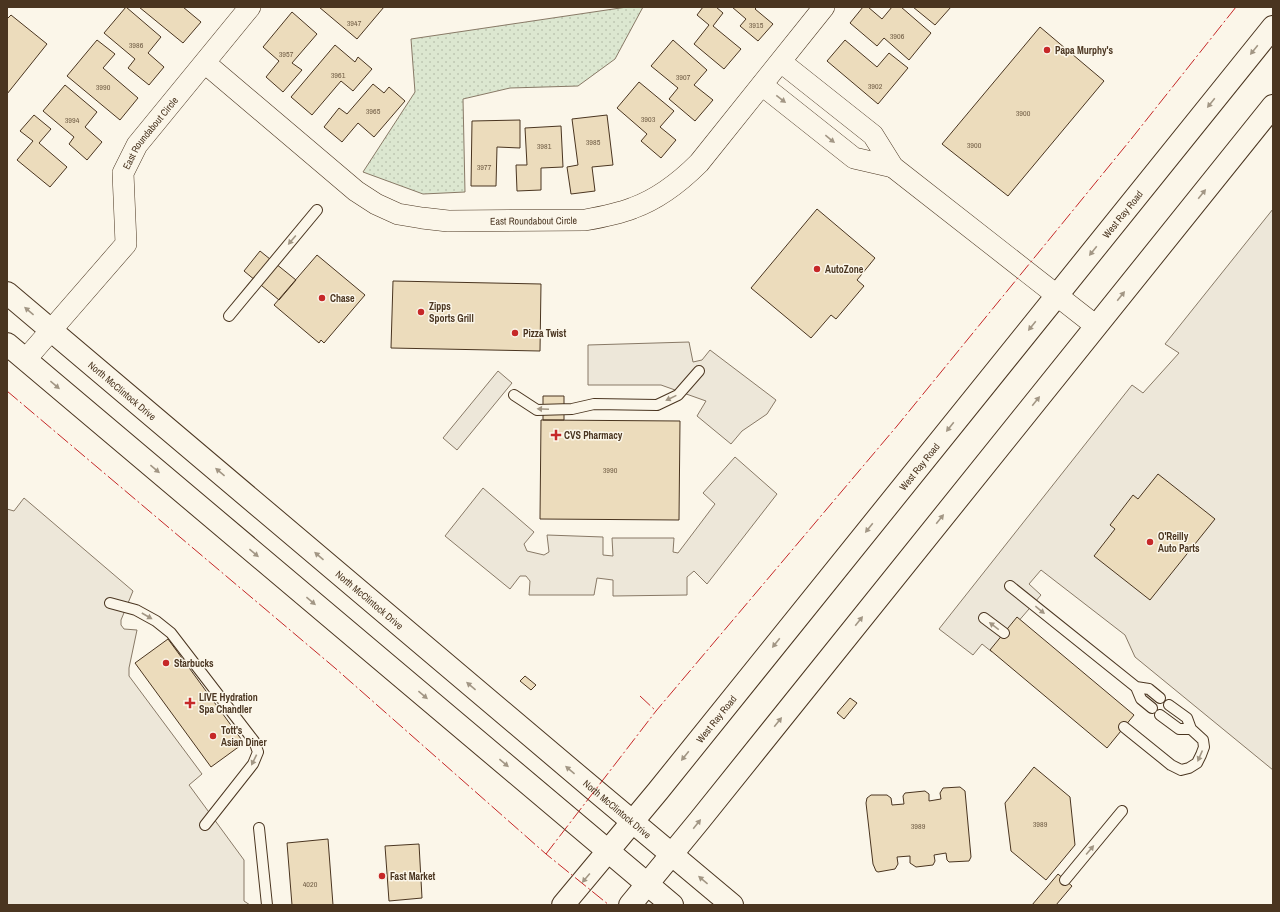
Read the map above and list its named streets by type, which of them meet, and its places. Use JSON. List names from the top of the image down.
{
  "streets": {
    "main road": ["West Ray Road", "North McClintock Drive"],
    "street": ["East Roundabout Circle"]
  },
  "crossings": [
    ["East Roundabout Circle", "North McClintock Drive"],
    ["West Ray Road", "North McClintock Drive"]
  ],
  "places": {
    "other": [
      "Papa Murphy's",
      "AutoZone",
      "Chase",
      "Zipps Sports Grill",
      "Pizza Twist",
      "O'Reilly Auto Parts",
      "Starbucks",
      "Tott's Asian Diner",
      "Fast Market"
    ],
    "health": ["CVS Pharmacy", "LIVE Hydration Spa Chandler"]
  },
  "house_numbers": [
    "3947",
    "3915",
    "3906",
    "3986",
    "3957",
    "3961",
    "3907",
    "3902",
    "3990",
    "3965",
    "3900",
    "3903",
    "3994",
    "3985",
    "3900",
    "3981",
    "3977",
    "3990",
    "3989",
    "3989",
    "4020"
  ]
}
